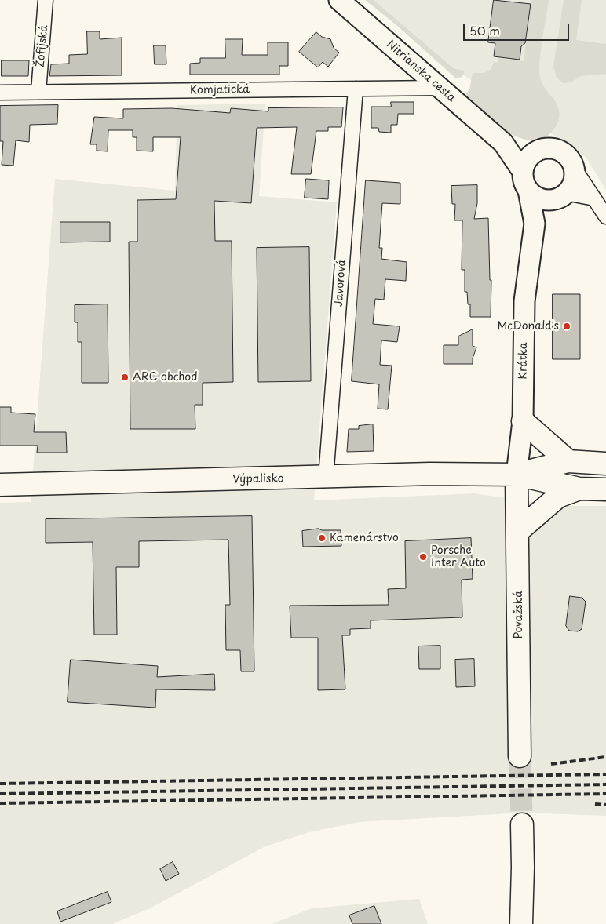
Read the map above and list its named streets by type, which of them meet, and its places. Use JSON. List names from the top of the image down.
{
  "streets": {
    "main road": [
      "Nitrianska cesta",
      "Krátka",
      "Výpalisko",
      "Považská"
    ],
    "street": ["Žofijská", "Komjatická", "Javorová"]
  },
  "crossings": [
    ["Žofijská", "Komjatická"],
    ["Nitrianska cesta", "Komjatická"],
    ["Nitrianska cesta", "Krátka"],
    ["Komjatická", "Javorová"],
    ["Javorová", "Výpalisko"],
    ["Krátka", "Výpalisko"],
    ["Krátka", "Považská"],
    ["Výpalisko", "Považská"]
  ],
  "places": [
    "McDonald's",
    "ARC obchod",
    "Kamenárstvo",
    "Porsche Inter Auto"
  ],
  "scale_bar": "50 m"
}
